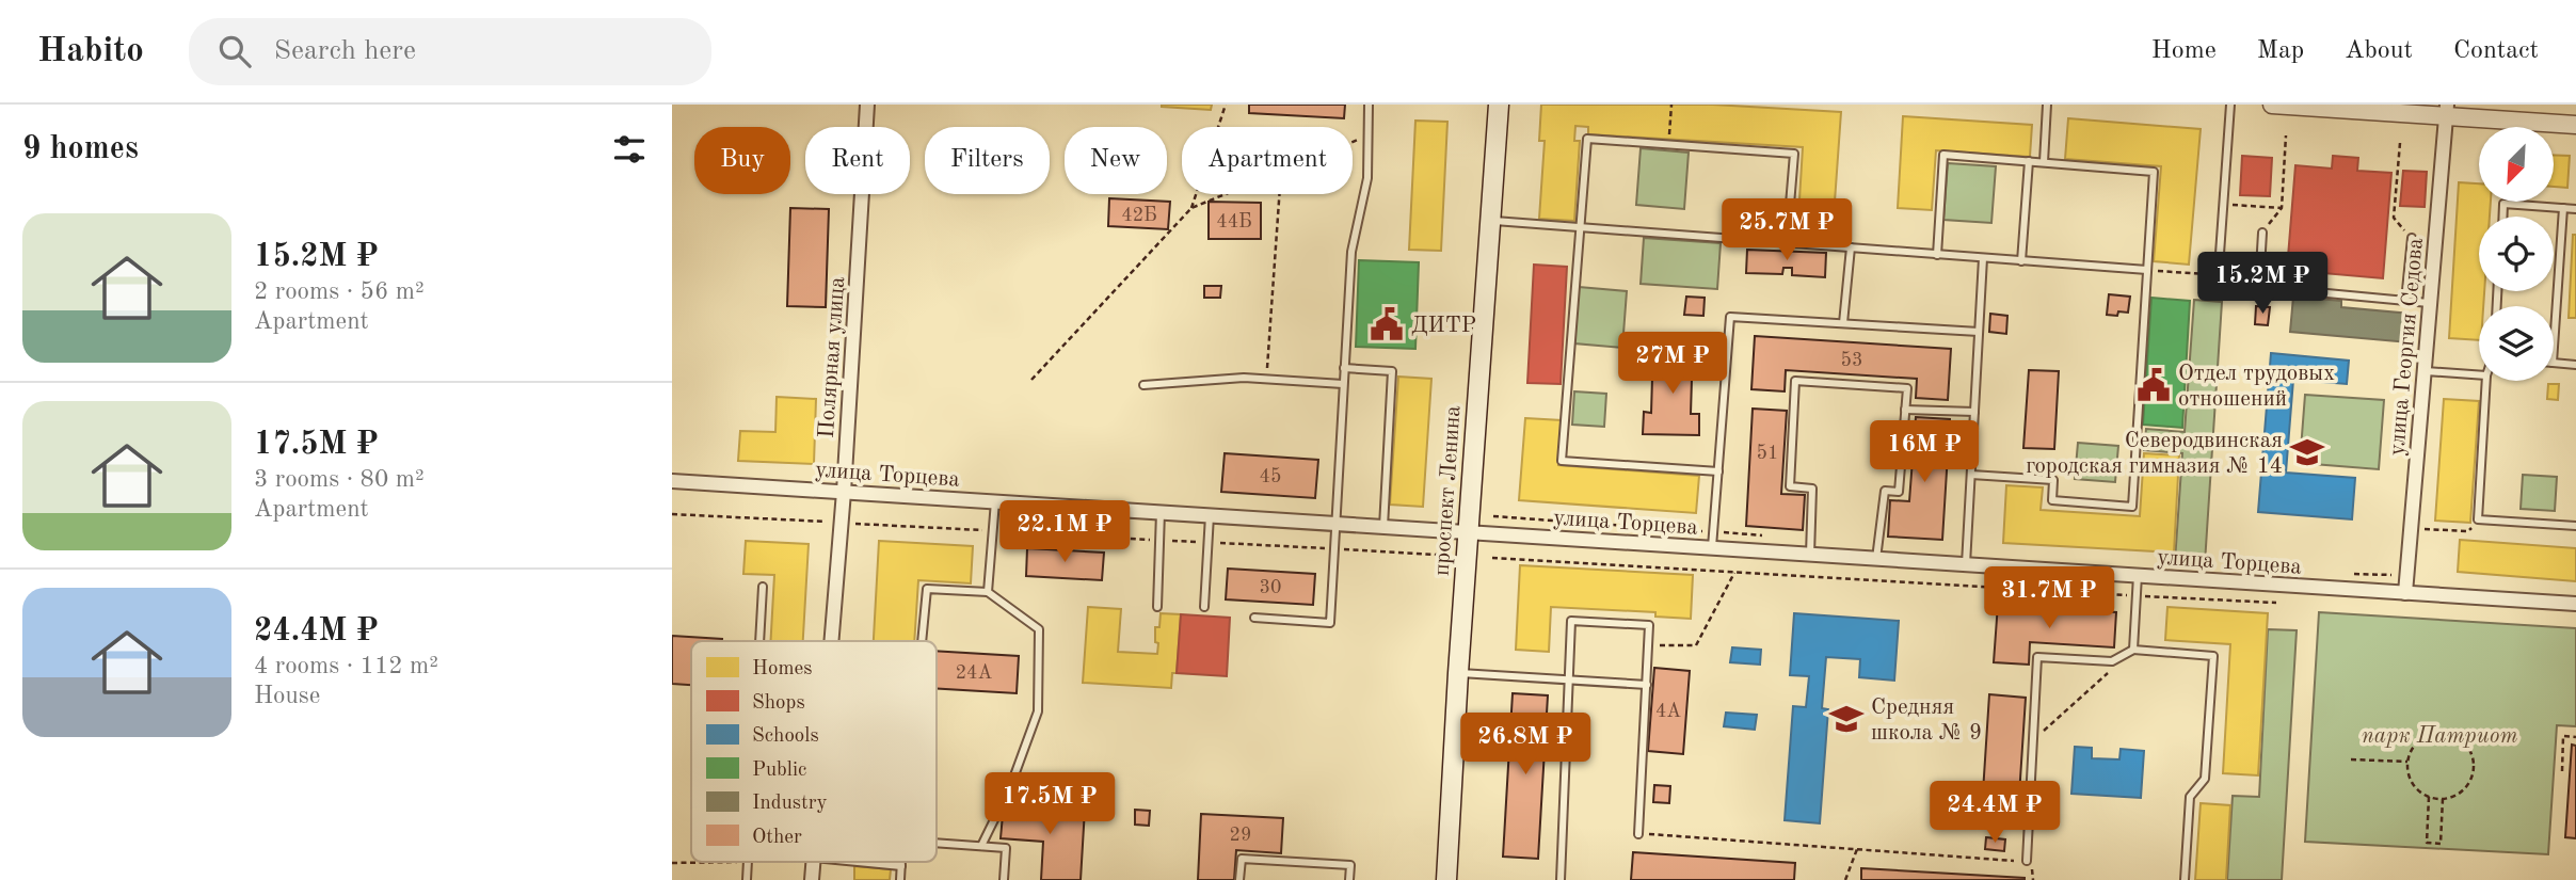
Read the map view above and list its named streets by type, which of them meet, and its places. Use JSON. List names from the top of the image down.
{
  "streets": {
    "main road": ["проспект Ленина"],
    "street": ["улица Георгия Седова", "Полярная улица", "улица Торцева"]
  },
  "crossings": [
    ["улица Георгия Седова", "улица Торцева"],
    ["Полярная улица", "улица Торцева"],
    ["улица Торцева", "проспект Ленина"]
  ],
  "parks": ["парк Патриот"],
  "places": {
    "public building": ["ДИТР", "Отдел трудовых отношений"],
    "school or university": ["Северодвинская городская гимназия № 14", "Средняя школа № 9"]
  },
  "house_numbers": [
    "42Б",
    "44Б",
    "53",
    "51",
    "45",
    "30",
    "24А",
    "4А",
    "29"
  ],
  "legend": [
    "Homes",
    "Shops",
    "Schools",
    "Public",
    "Industry",
    "Other"
  ],
  "north": "bottom left",
  "page": {
    "header": "Habito",
    "search": "Search here",
    "nav": [
      "Home",
      "Map",
      "About",
      "Contact"
    ],
    "heading": "9 homes",
    "chip": [
      "Buy",
      "Rent",
      "Filters",
      "New",
      "Apartment"
    ],
    "list": [
      {
        "name": "15.2M ₽",
        "note": "2 rooms · 56 m² · Apartment"
      },
      {
        "name": "17.5M ₽",
        "note": "3 rooms · 80 m² · Apartment"
      },
      {
        "name": "24.4M ₽",
        "note": "4 rooms · 112 m² · House"
      }
    ],
    "price": [
      "25.7M ₽",
      "15.2M ₽",
      "27M ₽",
      "16M ₽",
      "22.1M ₽",
      "31.7M ₽",
      "26.8M ₽",
      "17.5M ₽",
      "24.4M ₽"
    ]
  }
}
